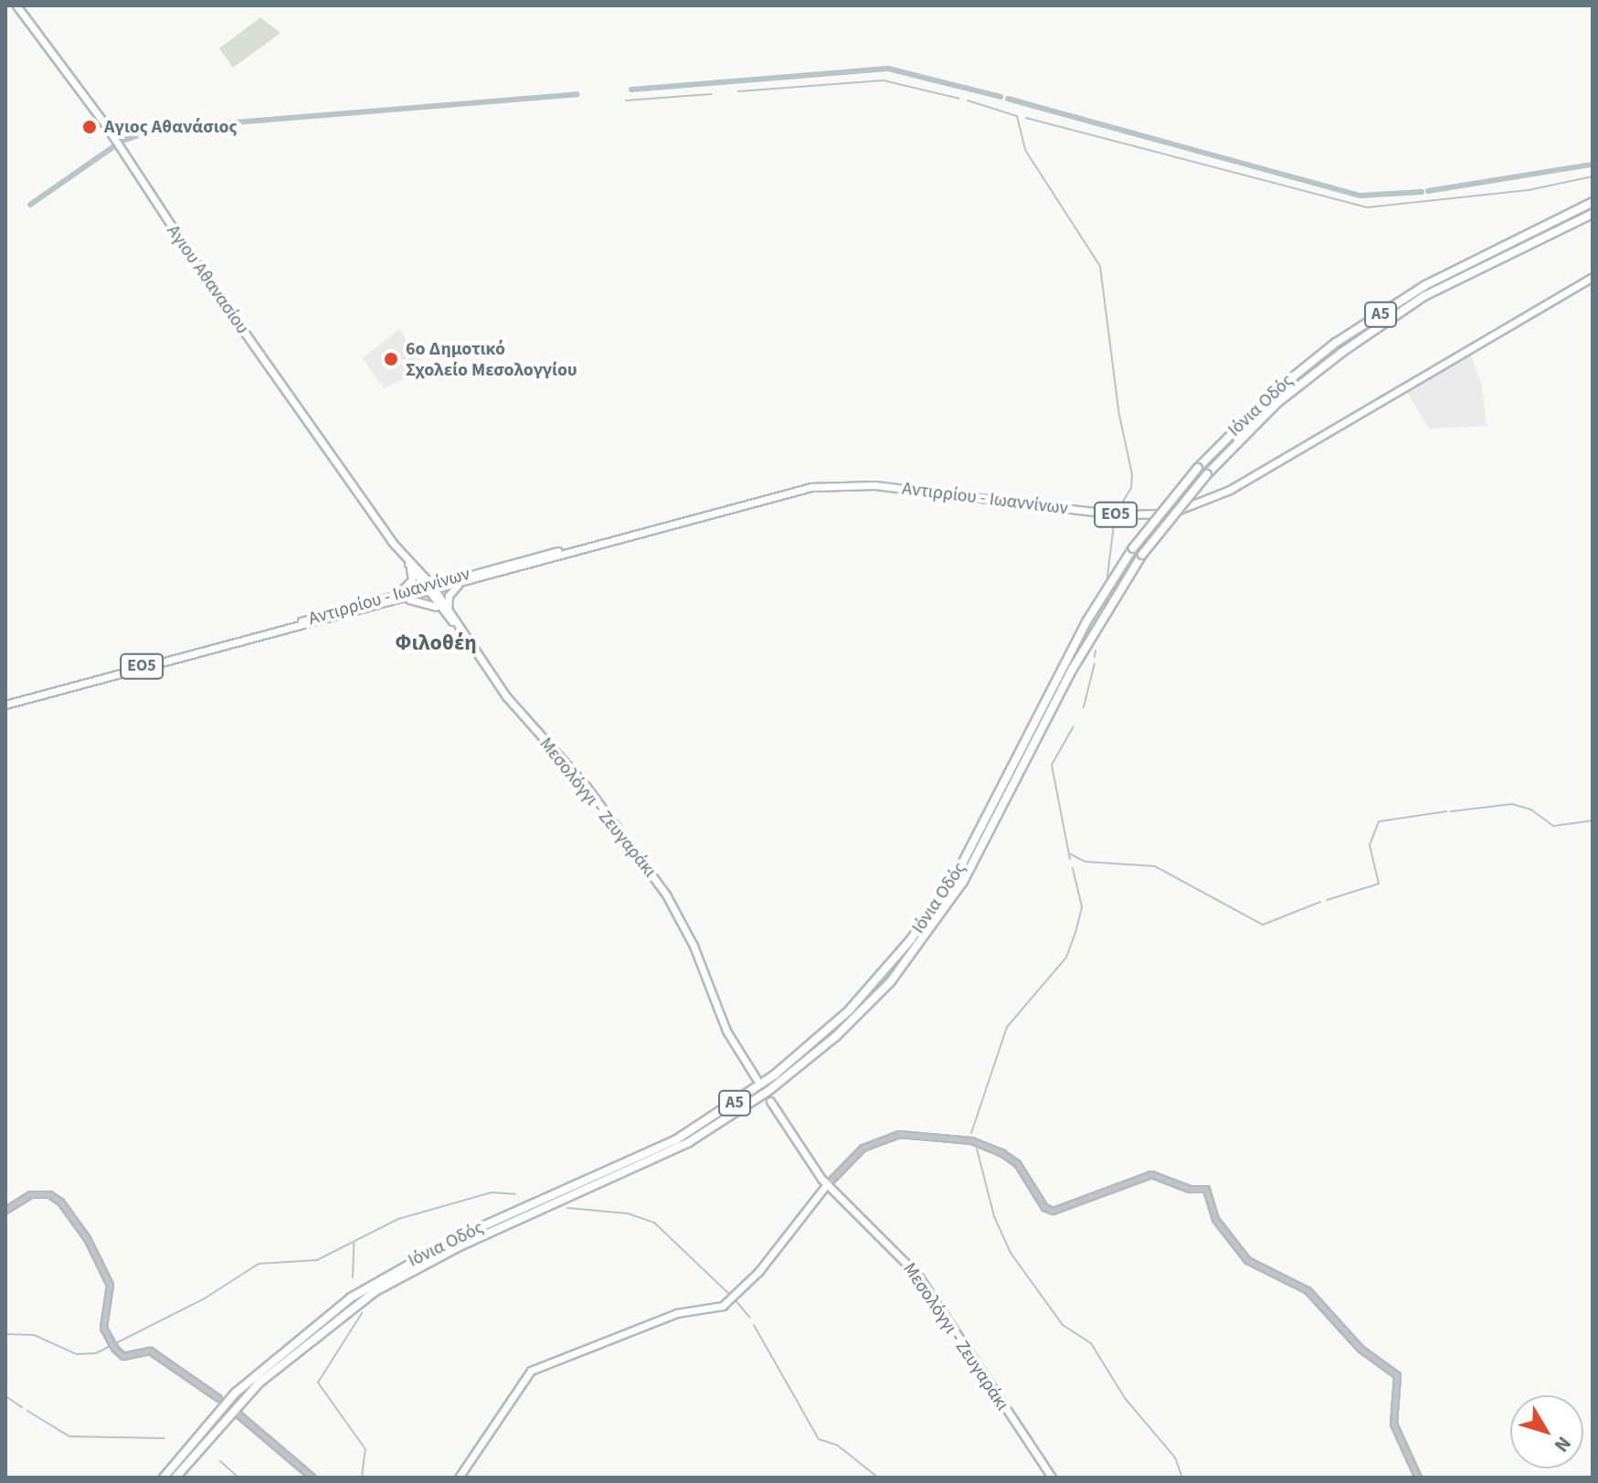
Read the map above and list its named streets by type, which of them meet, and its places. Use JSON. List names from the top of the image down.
{
  "streets": {
    "highway": ["Α5", "Ιόνια Οδός"],
    "main road": [
      "Αγιου Αθανασίου",
      "Αντιρρίου - Ιωαννίνων",
      "ΕΟ5",
      "Μεσολόγγι - Ζευγαράκι"
    ]
  },
  "crossings": [
    ["Αγιου Αθανασίου", "Αντιρρίου - Ιωαννίνων"],
    ["Αγιου Αθανασίου", "Μεσολόγγι - Ζευγαράκι"],
    ["Αντιρρίου - Ιωαννίνων", "Μεσολόγγι - Ζευγαράκι"]
  ],
  "districts": ["Φιλοθέη"],
  "places": ["Αγιος Αθανάσιος", "6ο Δημοτικό Σχολείο Μεσολογγίου"],
  "north": "bottom right"
}
